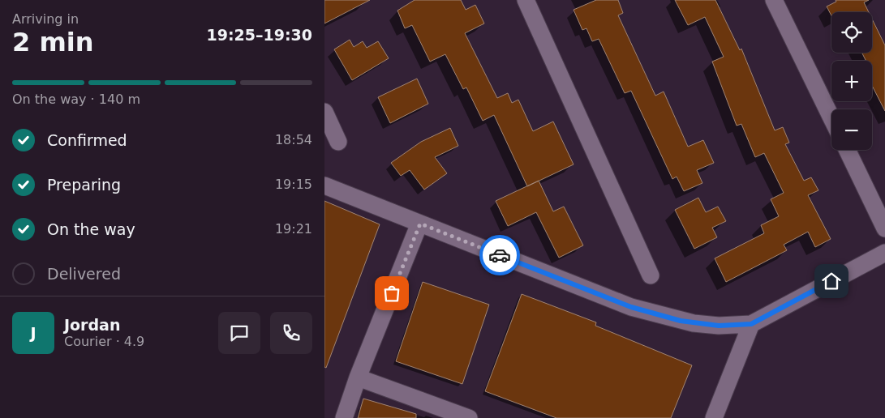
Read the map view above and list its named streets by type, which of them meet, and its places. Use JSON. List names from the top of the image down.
{
  "page": {
    "heading": ["2 min", "Arriving in", "19:25–19:30"],
    "panel": ["Jordan", "Courier · 4.9"],
    "map_buttons": ["+", "−"],
    "bar": "On the way · 140 m",
    "list": [
      ["Confirmed", "18:54"],
      ["Preparing", "19:15"],
      ["On the way", "19:21"],
      "Delivered"
    ],
    "round": "J"
  }
}
